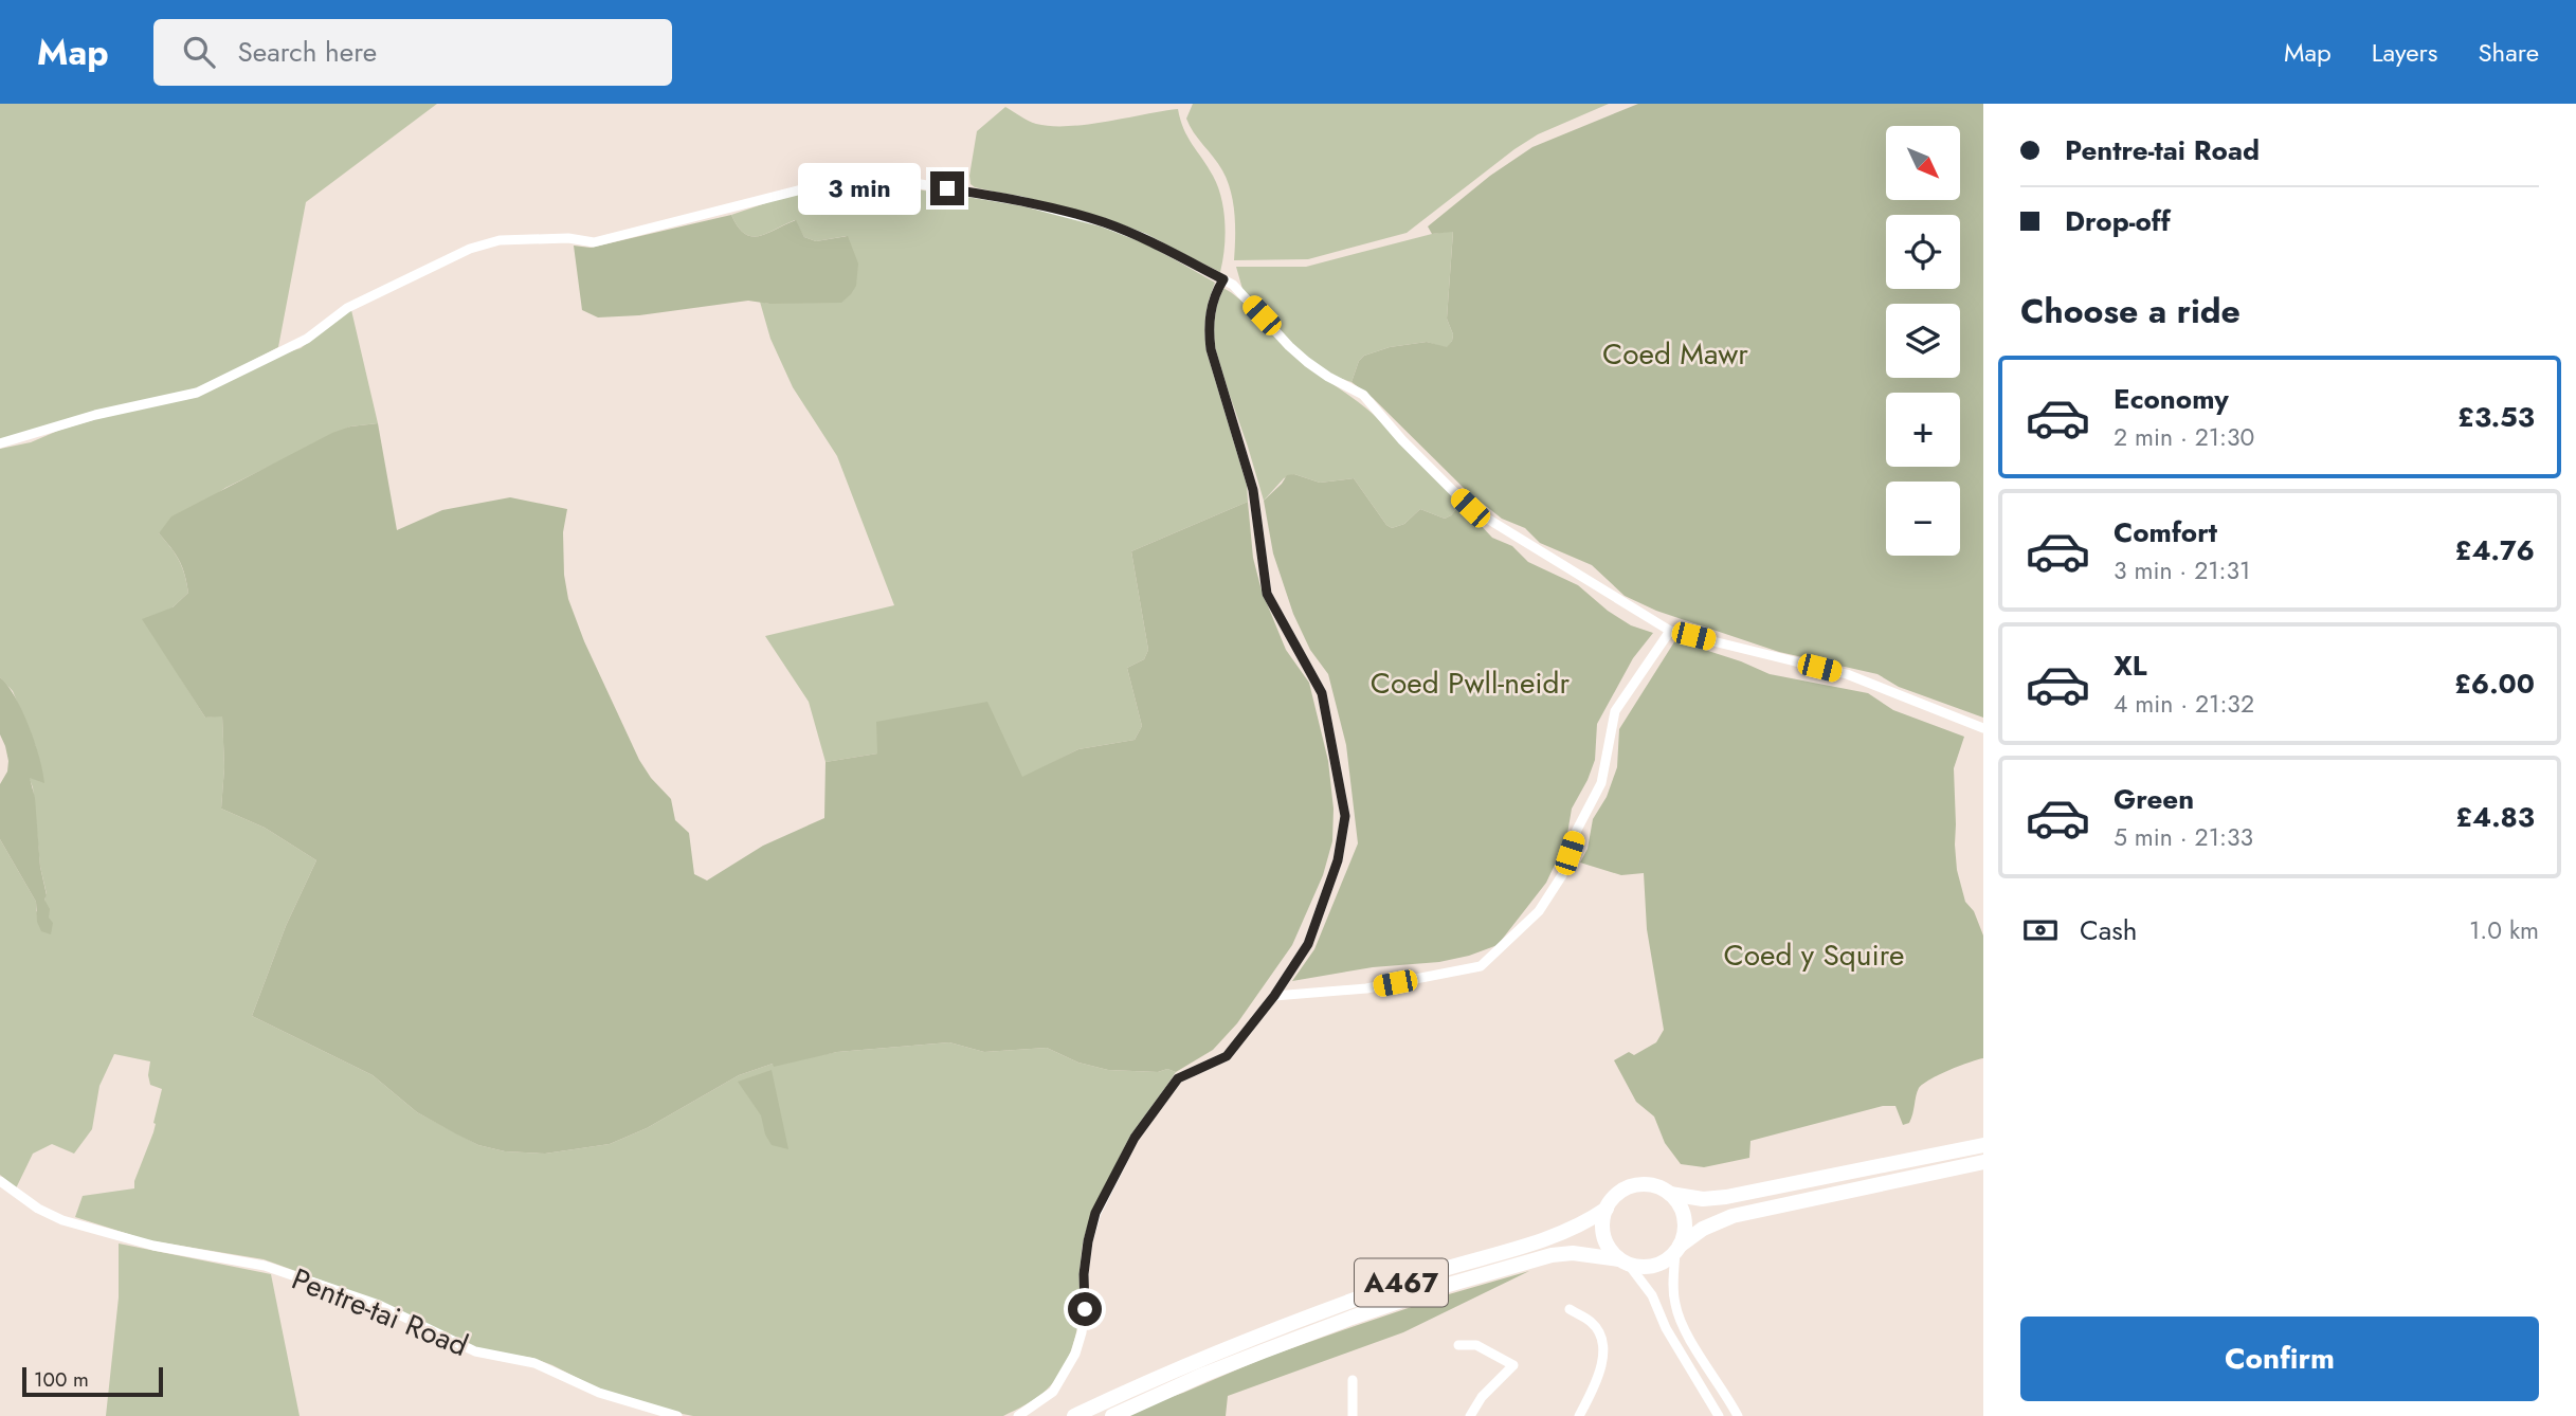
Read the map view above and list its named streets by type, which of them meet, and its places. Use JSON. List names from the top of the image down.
{
  "streets": {
    "main road": ["A467"],
    "street": ["Pentre-tai Road"]
  },
  "parks": ["Coed Mawr", "Coed Pwll-neidr", "Coed y Squire"],
  "scale_bar": "100 m",
  "north": "bottom right",
  "page": {
    "header": "Map",
    "search": "Search here",
    "nav": ["Map", "Layers", "Share"],
    "banner": ["Pentre-tai Road", "Drop-off"],
    "map_buttons": ["+", "−"],
    "bubble": "3 min",
    "heading": "Choose a ride",
    "list": [
      {
        "name": "Economy",
        "note": "2 min · 21:30",
        "value": "£3.53"
      },
      {
        "name": "Comfort",
        "note": "3 min · 21:31",
        "value": "£4.76"
      },
      {
        "name": "XL",
        "note": "4 min · 21:32",
        "value": "£6.00"
      },
      {
        "name": "Green",
        "note": "5 min · 21:33",
        "value": "£4.83"
      }
    ],
    "pay": ["Cash", "1.0 km"],
    "buttons": "Confirm",
    "scale": "100 m"
  }
}
